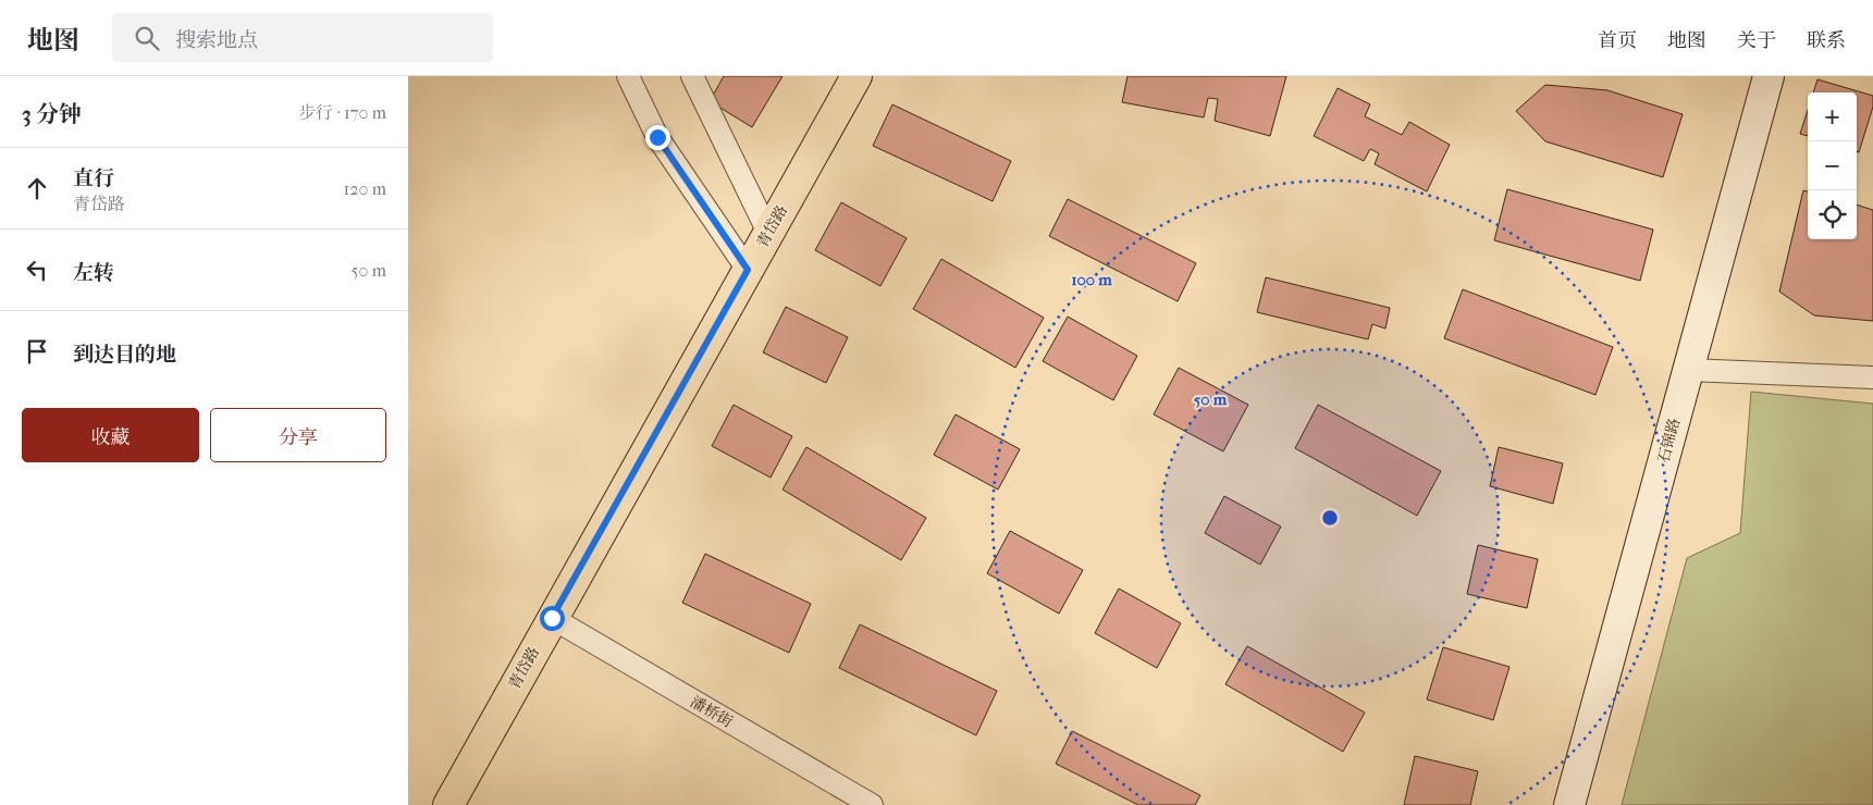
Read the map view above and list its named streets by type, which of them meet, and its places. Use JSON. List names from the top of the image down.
{
  "streets": {
    "main road": ["青岱路"],
    "street": ["石锦路", "潘桥街"]
  },
  "crossings": [
    ["青岱路", "潘桥街"]
  ],
  "page": {
    "header": "地图",
    "search": "搜索地点",
    "nav": [
      "首页",
      "地图",
      "关于",
      "联系"
    ],
    "heading": ["3 分钟", "步行 · 170 m"],
    "map_buttons": ["+", "−"],
    "list": [
      ["直行", "青岱路", "120 m"],
      ["左转", "50 m"],
      "到达目的地"
    ],
    "buttons": ["收藏", "分享"]
  },
  "rings": ["100 m", "50 m"]
}
